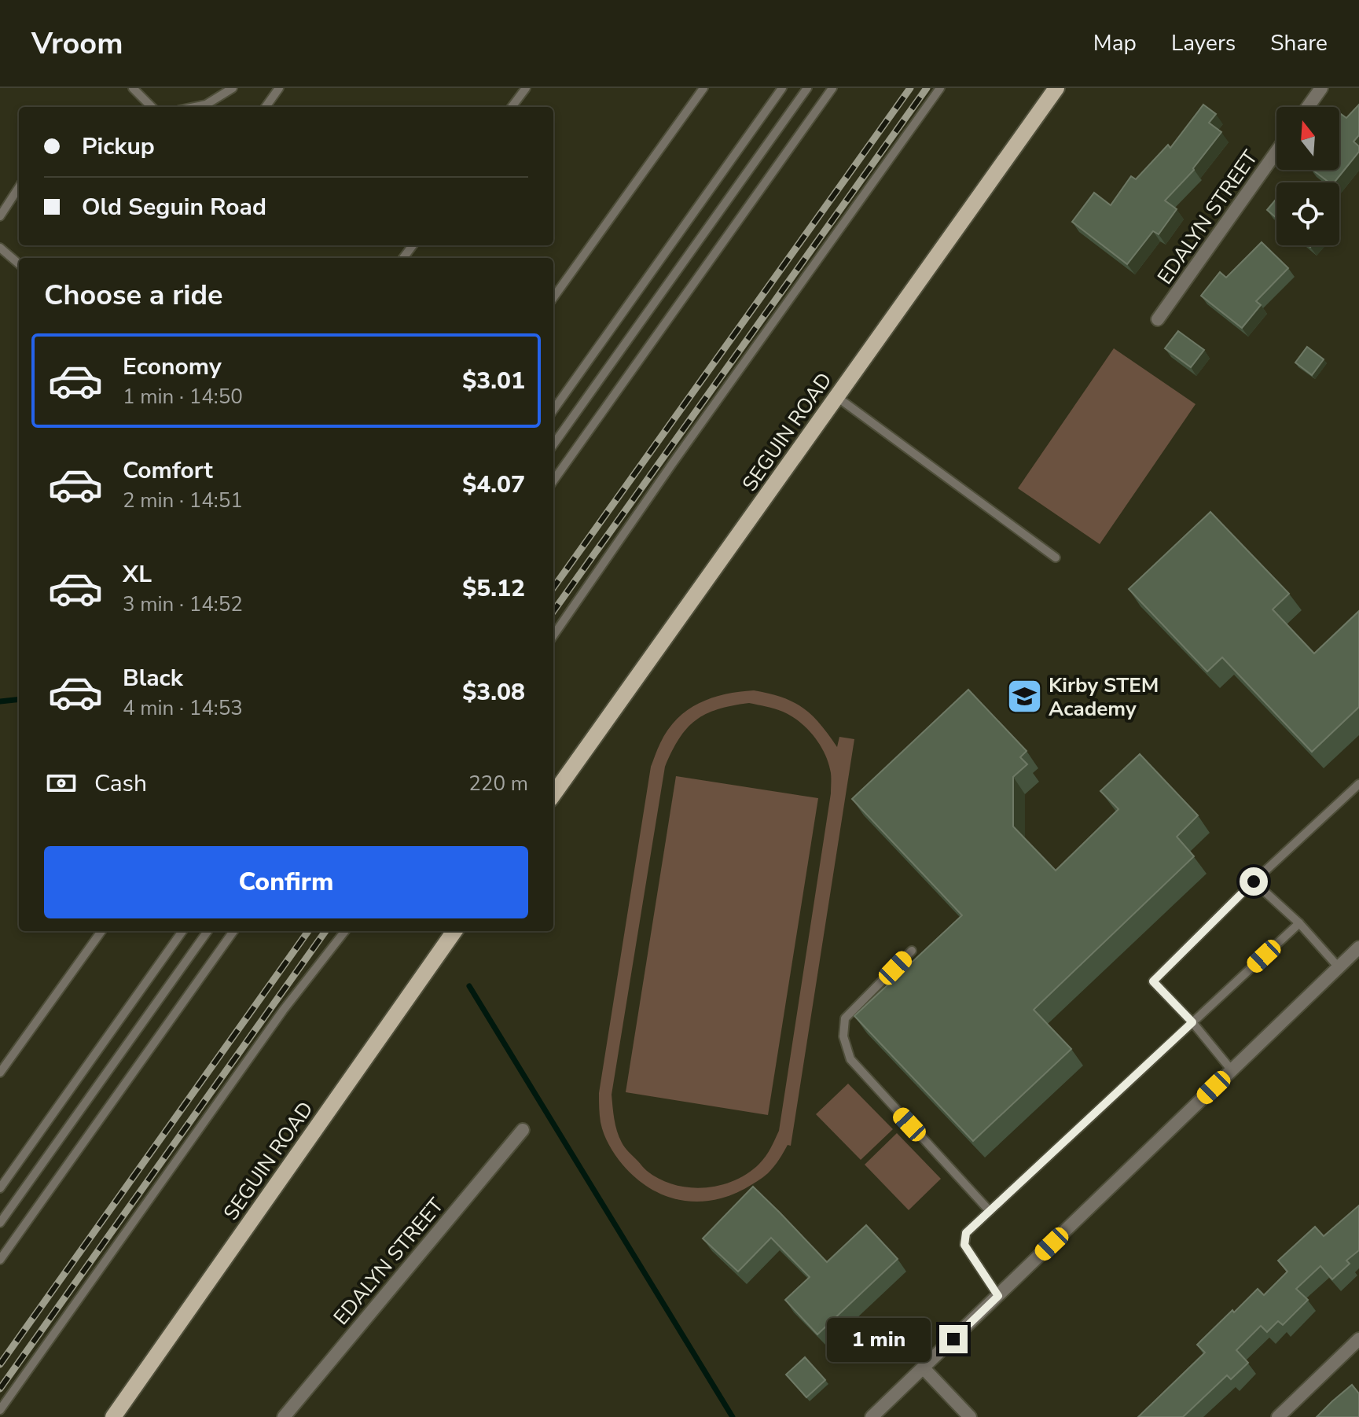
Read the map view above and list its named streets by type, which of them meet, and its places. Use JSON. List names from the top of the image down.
{
  "streets": {
    "main road": ["SEGUIN ROAD"],
    "street": ["EDALYN STREET"]
  },
  "places": {
    "school or university": ["Kirby STEM Academy"]
  },
  "north": "top",
  "page": {
    "header": "Vroom",
    "nav": ["Map", "Layers", "Share"],
    "banner": ["Pickup", "Old Seguin Road"],
    "heading": "Choose a ride",
    "list": [
      {
        "name": "Economy",
        "note": "1 min · 14:50",
        "value": "$3.01"
      },
      {
        "name": "Comfort",
        "note": "2 min · 14:51",
        "value": "$4.07"
      },
      {
        "name": "XL",
        "note": "3 min · 14:52",
        "value": "$5.12"
      },
      {
        "name": "Black",
        "note": "4 min · 14:53",
        "value": "$3.08"
      }
    ],
    "pay": ["Cash", "220 m"],
    "buttons": "Confirm",
    "bubble": "1 min"
  }
}
